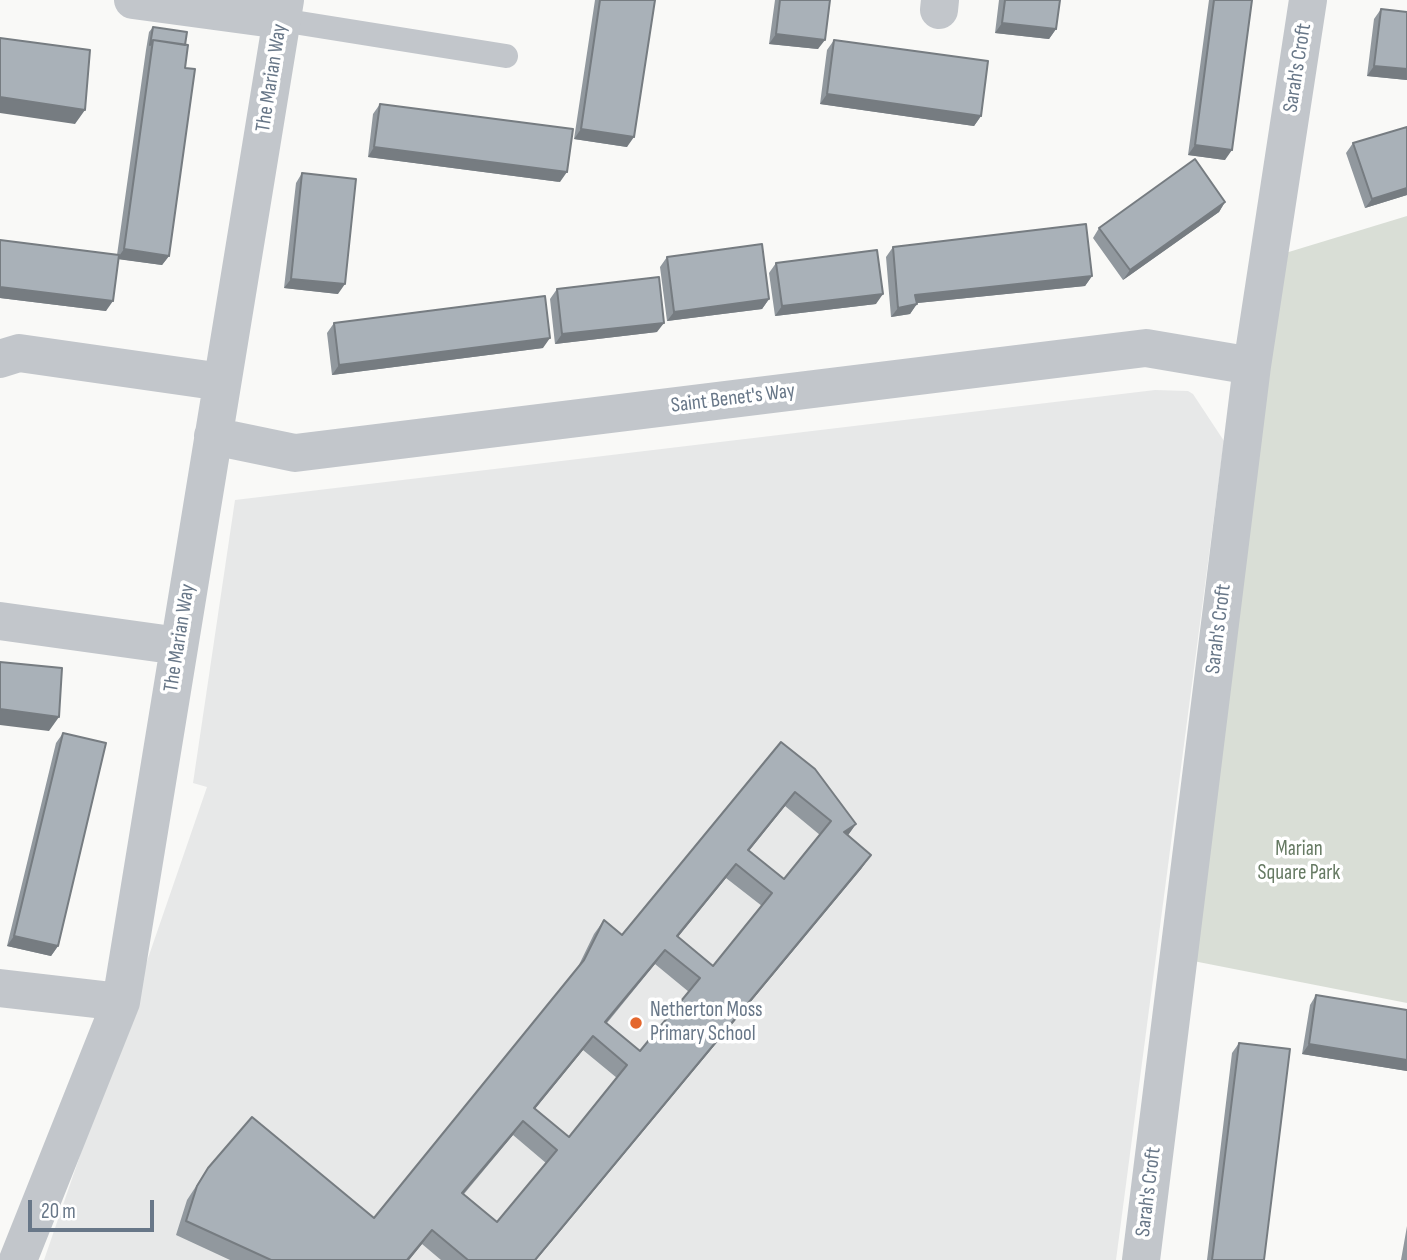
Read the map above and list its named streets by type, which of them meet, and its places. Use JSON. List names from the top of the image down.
{
  "streets": {
    "street": ["Sarah's Croft", "The Marian Way", "Saint Benet's Way"]
  },
  "crossings": [
    ["Sarah's Croft", "Saint Benet's Way"],
    ["The Marian Way", "Saint Benet's Way"]
  ],
  "parks": ["Marian Square Park"],
  "places": ["Netherton Moss Primary School"],
  "scale_bar": "20 m"
}
